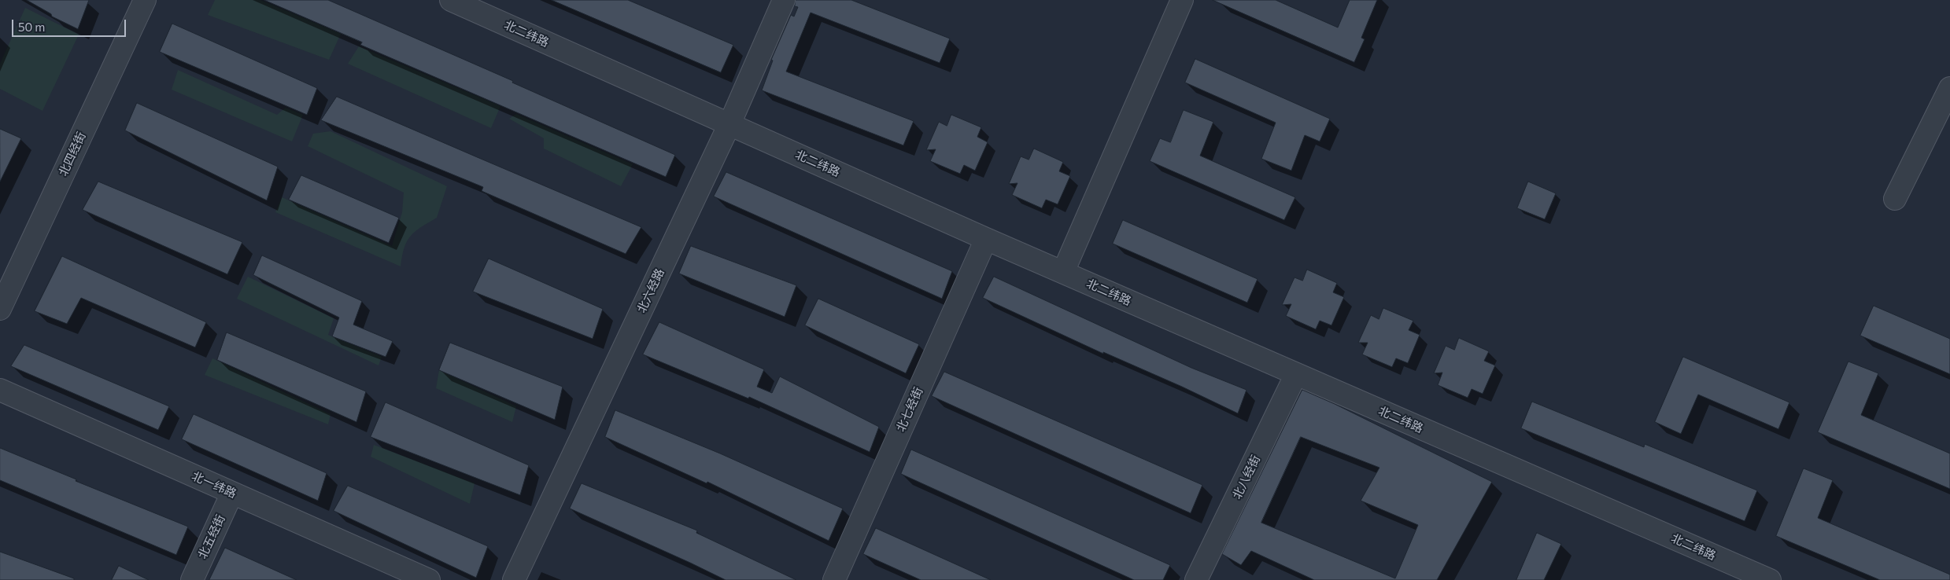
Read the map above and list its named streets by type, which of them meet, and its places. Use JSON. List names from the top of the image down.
{
  "streets": {
    "street": [
      "北二纬路",
      "北四经街",
      "北六经路",
      "北七经街",
      "北八经街",
      "北一纬路",
      "北五经街"
    ]
  },
  "crossings": [
    ["北二纬路", "北六经路"],
    ["北二纬路", "北七经街"],
    ["北二纬路", "北八经街"],
    ["北一纬路", "北五经街"]
  ],
  "scale_bar": "50 m"
}
